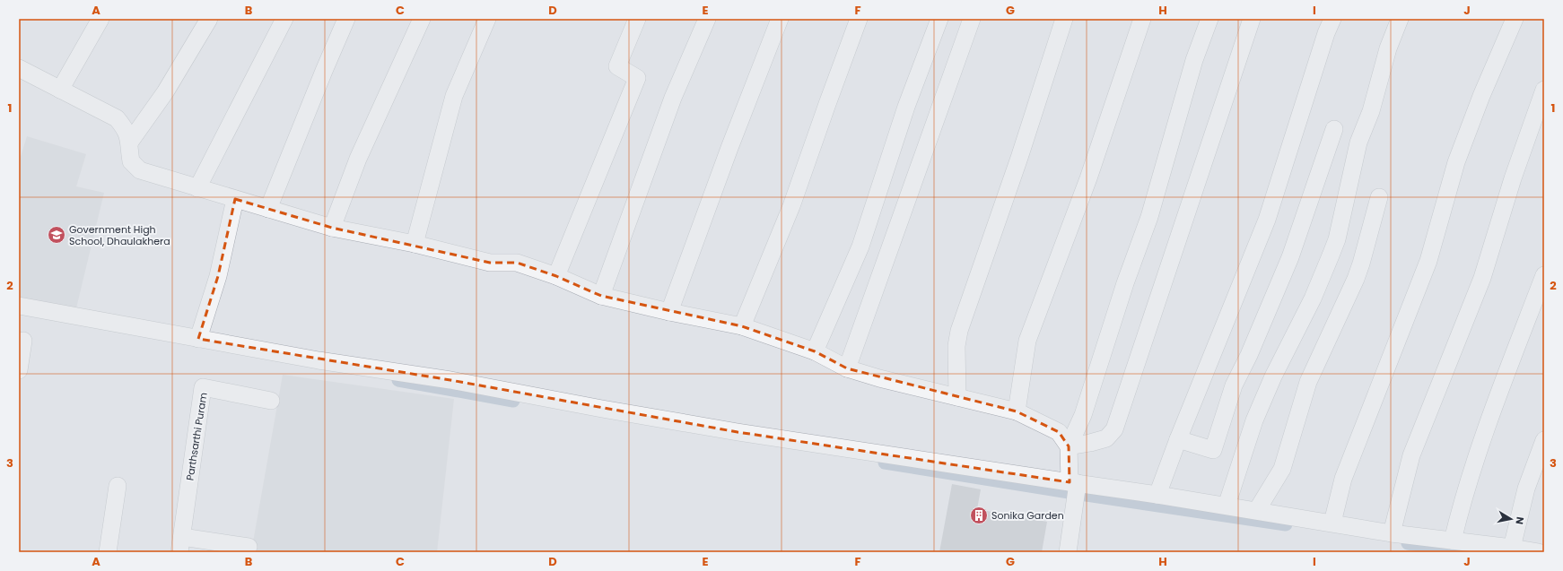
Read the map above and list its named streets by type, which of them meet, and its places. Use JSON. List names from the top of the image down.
{
  "streets": {
    "street": ["Parthsarthi Puram"]
  },
  "places": {
    "school or university": ["Government High School, Dhaulakhera"],
    "building": ["Sonika Garden"]
  },
  "north": "right",
  "grid": {
    "columns": [
      "A",
      "B",
      "C",
      "D",
      "E",
      "F",
      "G",
      "H",
      "I",
      "J"
    ],
    "rows": ["1", "2", "3"]
  }
}
